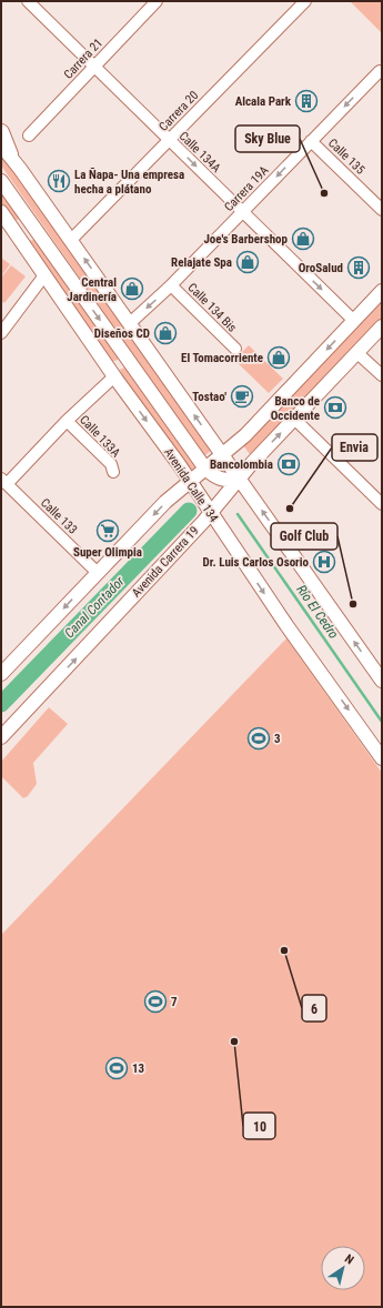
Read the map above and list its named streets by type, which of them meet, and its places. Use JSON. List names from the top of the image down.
{
  "streets": {
    "main road": ["Avenida Calle 134", "Avenida Carrera 19"],
    "street": [
      "Carrera 21",
      "Carrera 20",
      "Calle 134A",
      "Calle 135",
      "Carrera 19A",
      "Calle 134 Bis",
      "Calle 133A",
      "Calle 133"
    ]
  },
  "crossings": [
    ["Carrera 21", "Calle 134A"],
    ["Carrera 20", "Calle 134A"],
    ["Calle 134A", "Carrera 19A"],
    ["Calle 135", "Carrera 19A"],
    ["Carrera 19A", "Calle 134 Bis"],
    ["Avenida Calle 134", "Avenida Carrera 19"]
  ],
  "one_way": ["Calle 134A", "Carrera 19A"],
  "water": ["Canal Contador", "Río El Cedro"],
  "places": {
    "building": ["Alcala Park", "OroSalud"],
    "restaurant": ["La Ñapa- Una empresa hecha a plátano"],
    "other": [
      "Sky Blue",
      "Envia",
      "Golf Club",
      "6",
      "10"
    ],
    "shop": [
      "Joe's Barbershop",
      "Relajate Spa",
      "Central Jardinería",
      "Diseños CD",
      "El Tomacorriente"
    ],
    "cafe": ["Tostao'"],
    "bank": ["Banco de Occidente", "Bancolombia"],
    "supermarket": ["Super Olimpia"],
    "hospital": ["Dr. Luis Carlos Osorio"],
    "sports": ["3", "7", "13"]
  },
  "north": "top right"
}
